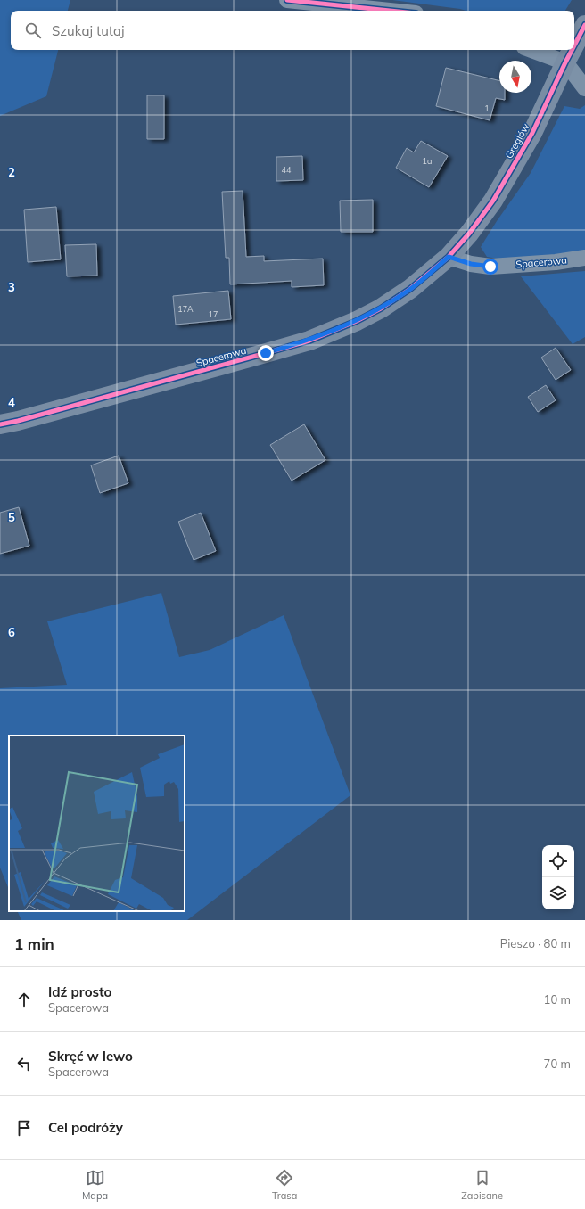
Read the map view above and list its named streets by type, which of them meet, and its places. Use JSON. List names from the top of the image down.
{
  "streets": {
    "street": ["Greglów", "Spacerowa"]
  },
  "crossings": [
    ["Greglów", "Spacerowa"]
  ],
  "house_numbers": [
    "1",
    "1a",
    "44",
    "17A",
    "17"
  ],
  "north": "bottom",
  "page": {
    "search": "Szukaj tutaj",
    "heading": ["1 min", "Pieszo · 80 m"],
    "list": [
      ["Idź prosto", "Spacerowa", "10 m"],
      ["Skręć w lewo", "Spacerowa", "70 m"],
      "Cel podróży"
    ],
    "nav": ["Mapa", "Trasa", "Zapisane"]
  },
  "grid": {
    "rows": [
      "2",
      "3",
      "4",
      "5",
      "6"
    ]
  }
}
